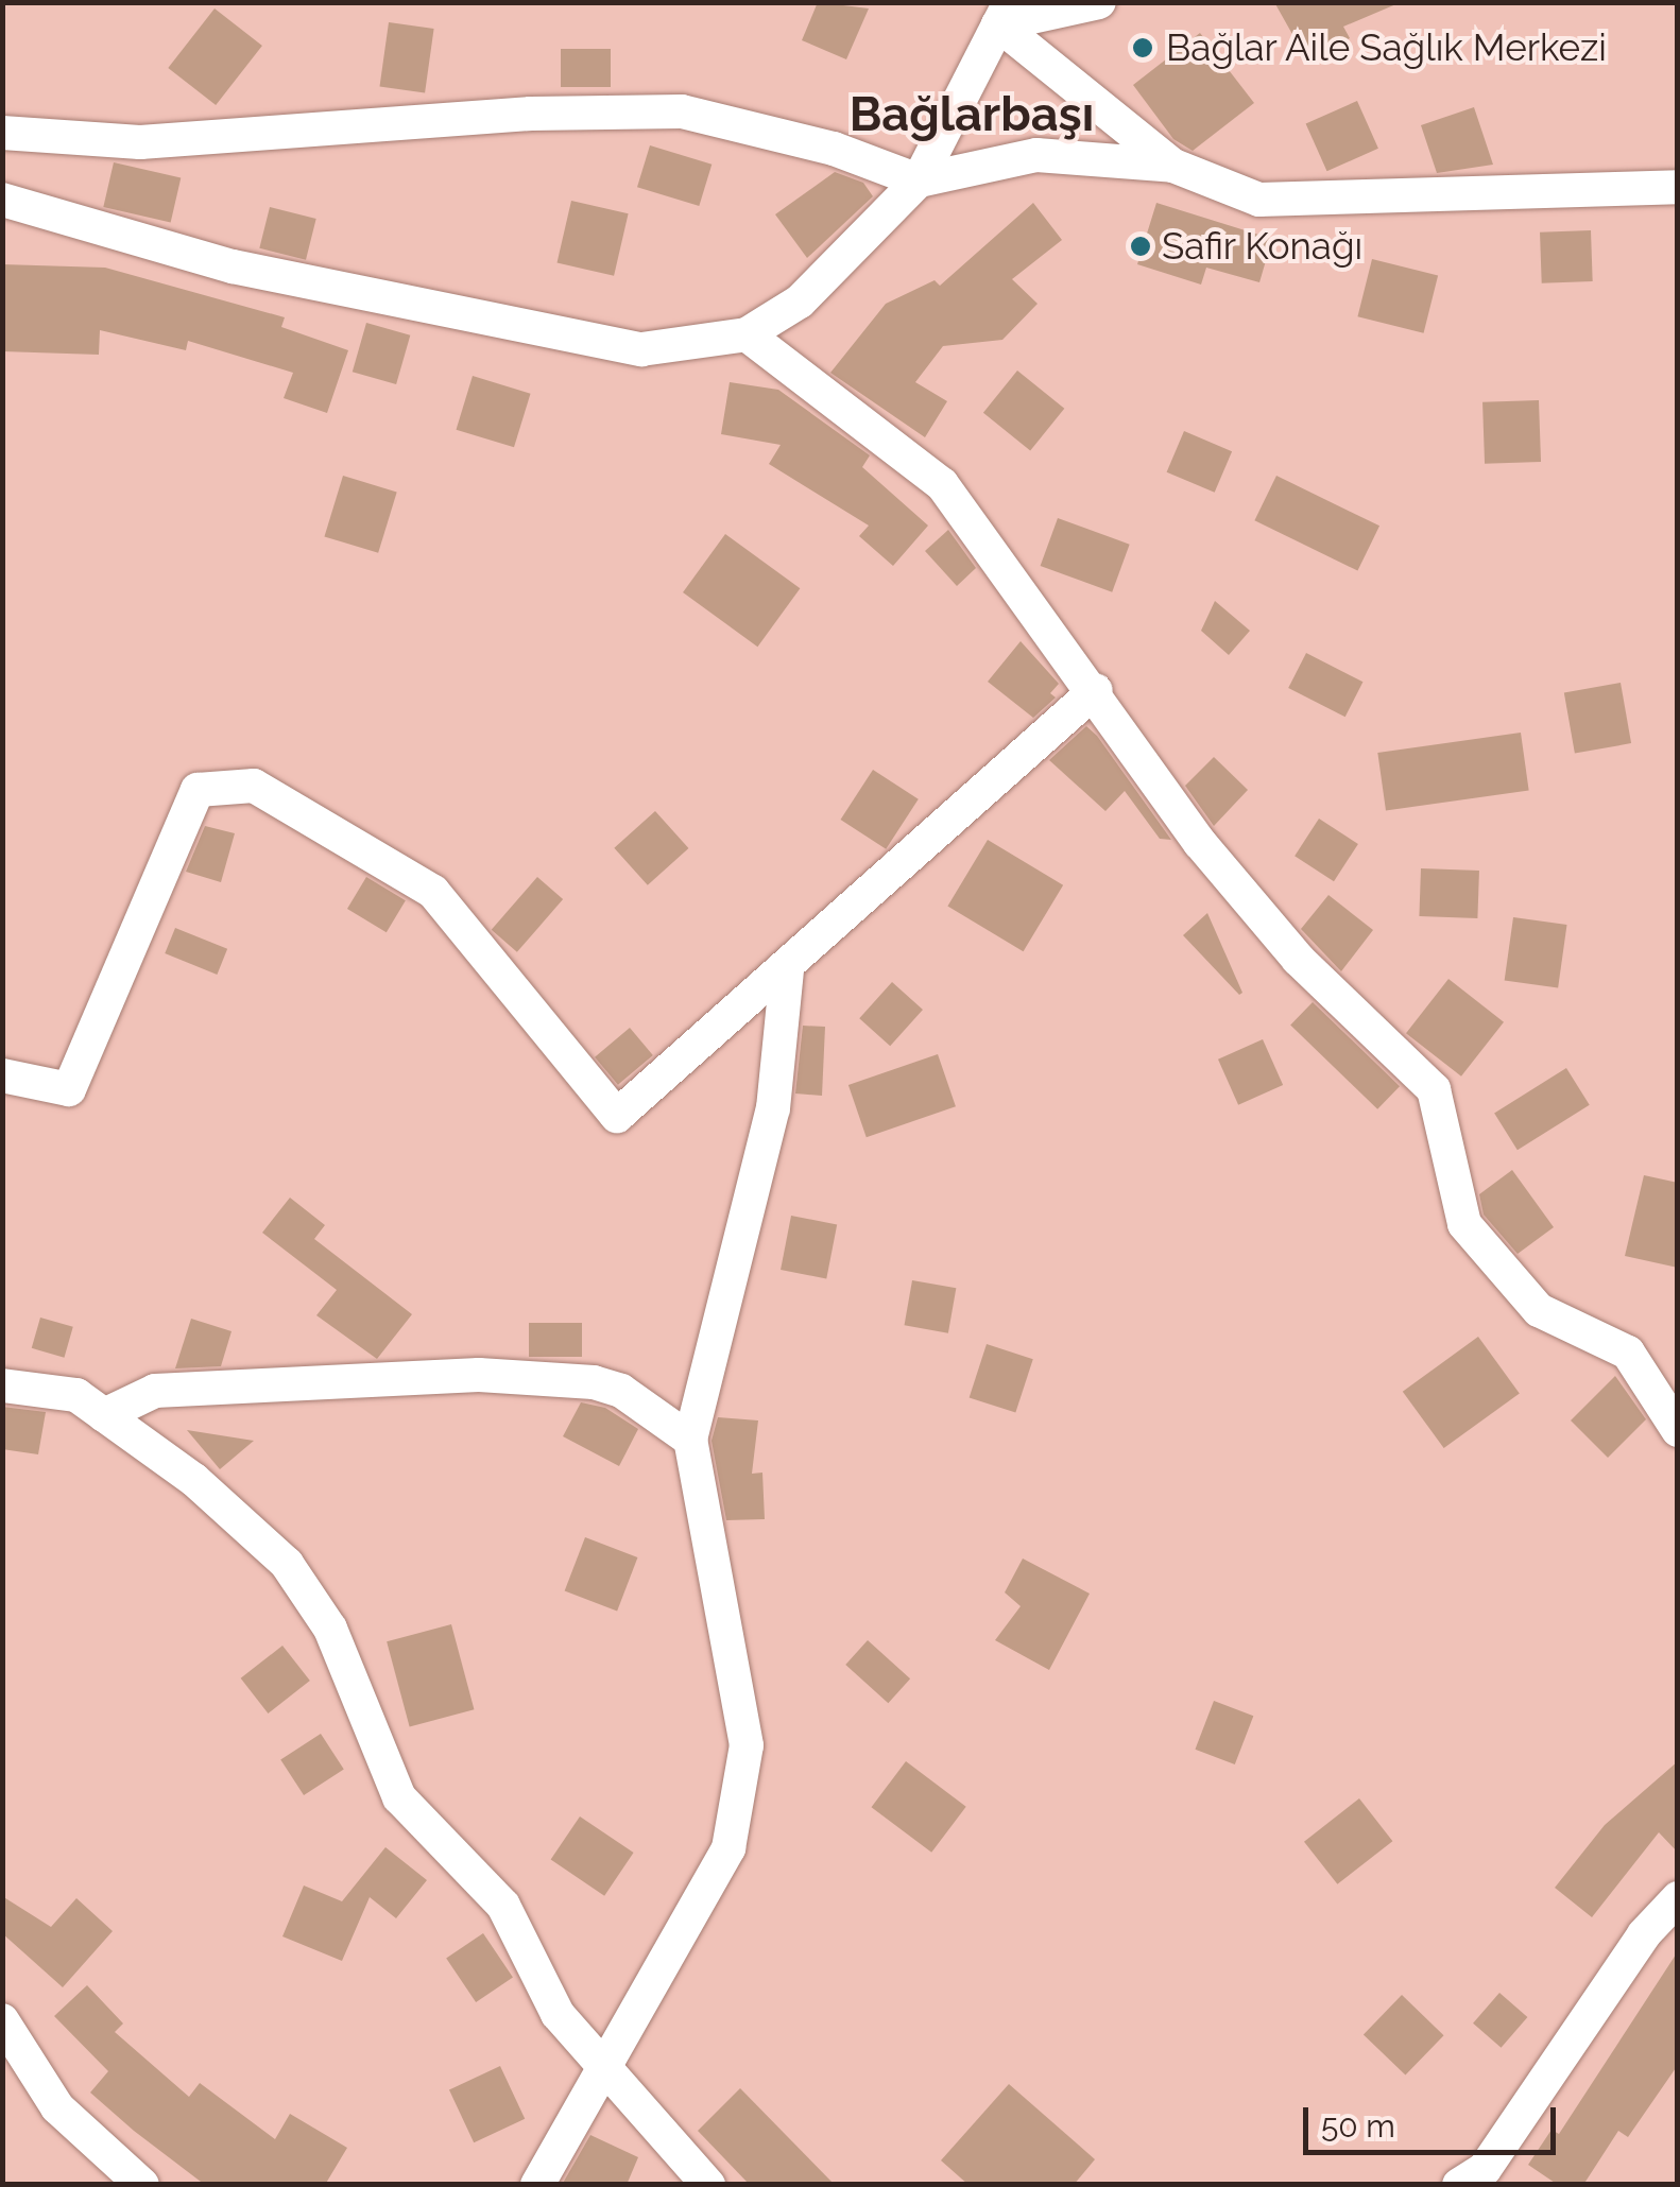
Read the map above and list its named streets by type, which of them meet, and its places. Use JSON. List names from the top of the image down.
{
  "districts": ["Bağlarbaşı"],
  "places": ["Bağlar Aile Sağlık Merkezi", "Safir Konağı"],
  "scale_bar": "50 m"
}
